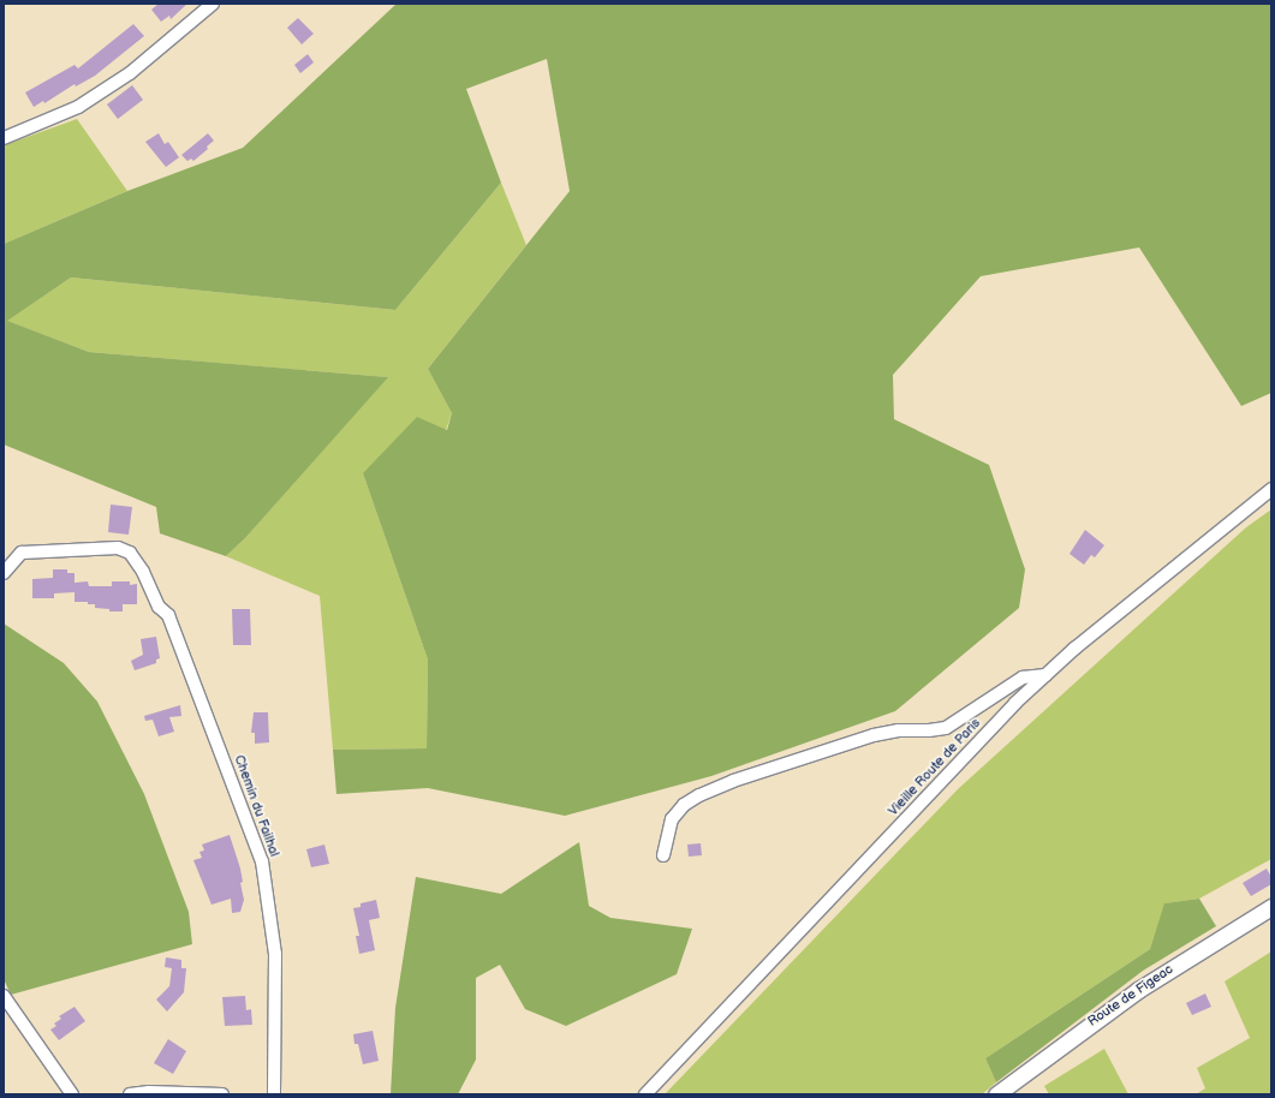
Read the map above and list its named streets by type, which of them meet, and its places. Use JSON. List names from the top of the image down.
{
  "streets": {
    "main road": ["Route de Figeac"],
    "street": ["Vieille Route de Paris", "Chemin du Failhal"]
  }
}
